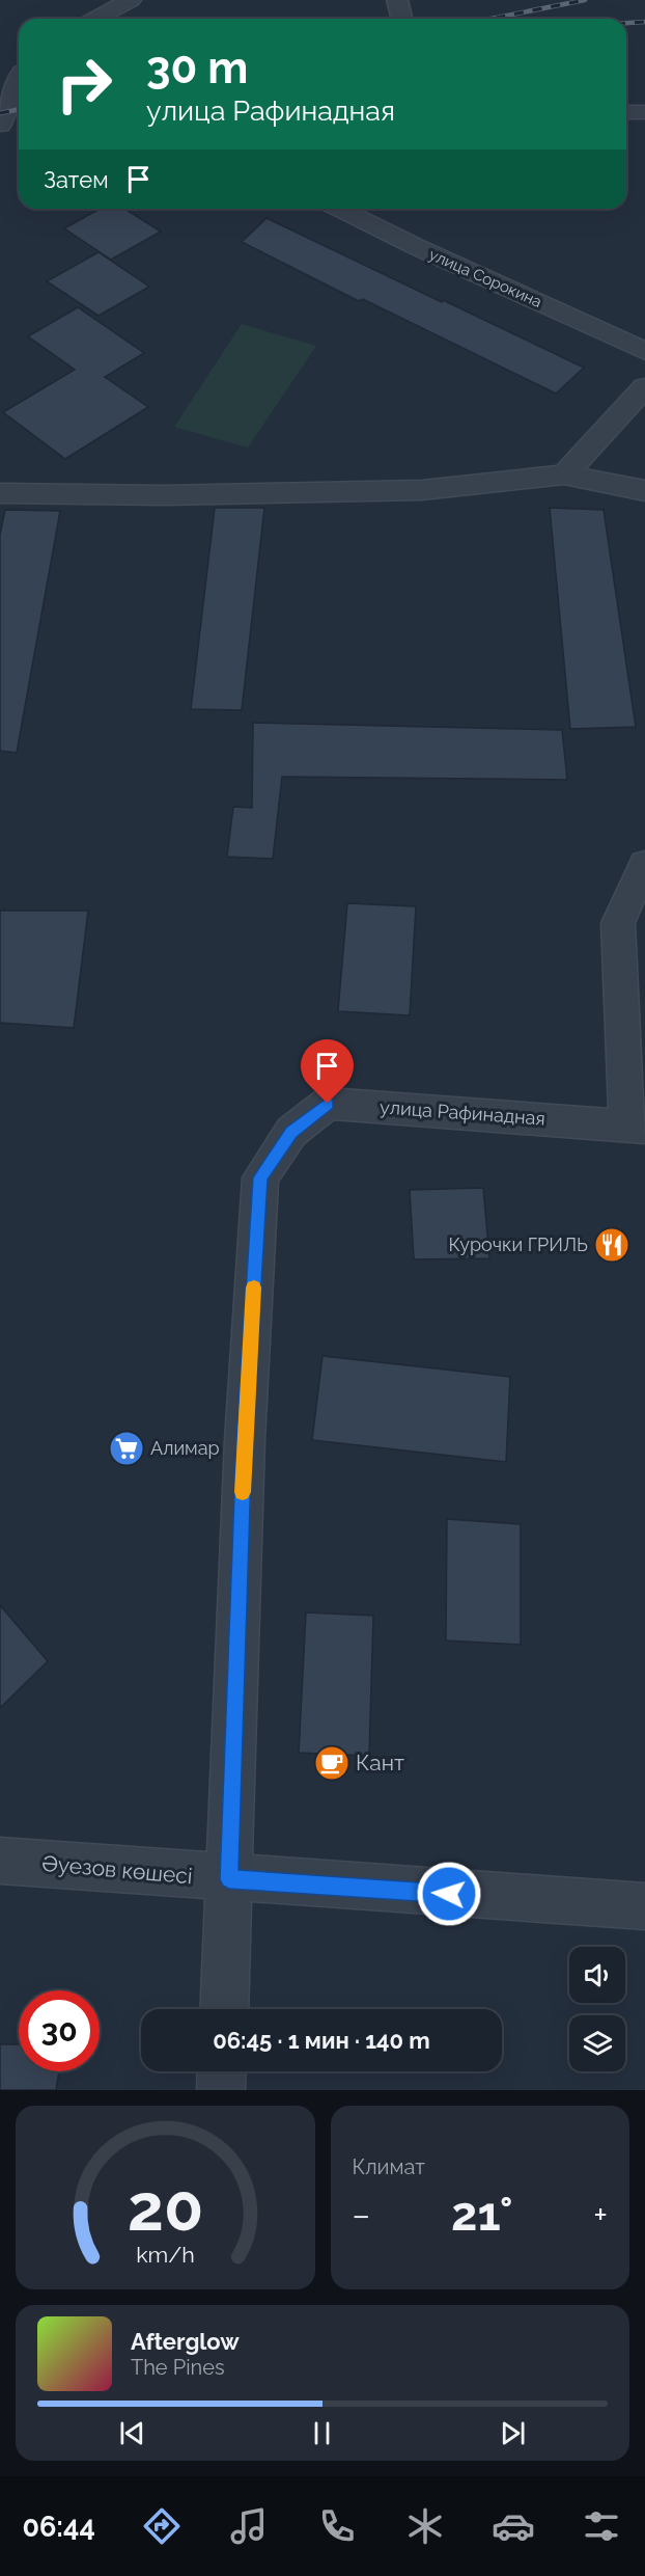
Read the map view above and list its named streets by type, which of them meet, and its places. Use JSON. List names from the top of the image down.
{
  "streets": {
    "street": ["улица Сорокина", "улица Рафинадная", "Әуезов көшесі"]
  },
  "crossings": [
    ["улица Рафинадная", "Әуезов көшесі"]
  ],
  "places": {
    "restaurant": ["Курочки ГРИЛЬ"],
    "supermarket": ["Алимар"],
    "cafe": ["Кант"]
  },
  "page": {
    "turn": ["30 m", "улица Рафинадная"],
    "then": "Затем",
    "limit": "30",
    "trip": "06:45 · 1 мин · 140 m",
    "tile": "Климат",
    "heat": ["−", "21°", "+"],
    "song": ["Afterglow", "The Pines"],
    "tabs": "06:44",
    "gauge": ["20", "km/h"]
  }
}
